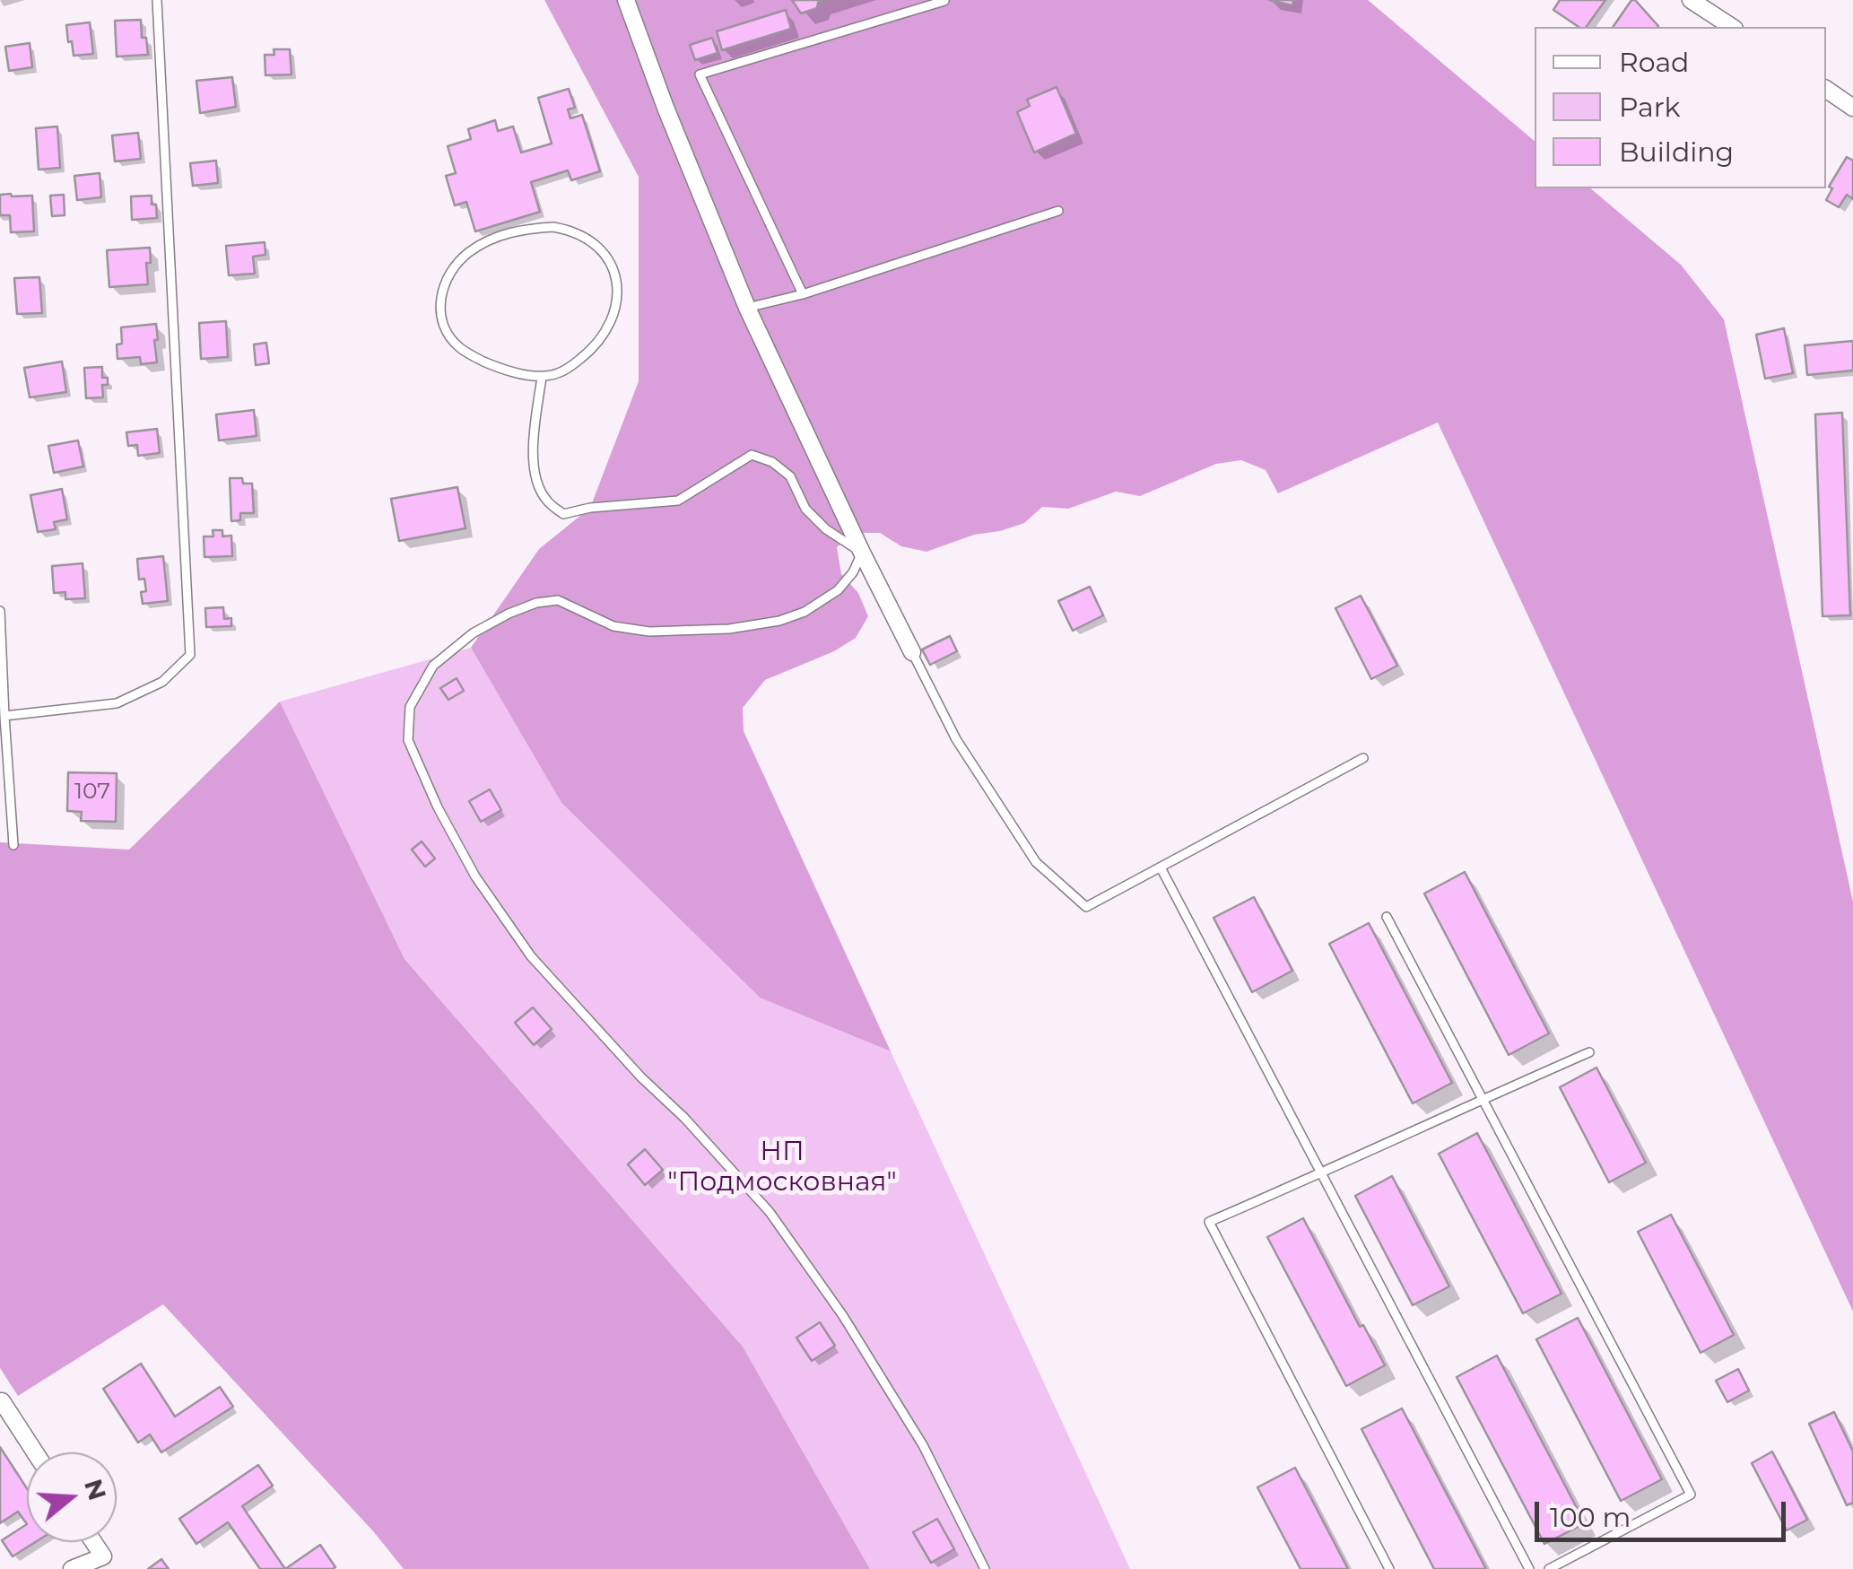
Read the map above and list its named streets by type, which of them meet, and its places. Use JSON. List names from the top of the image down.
{
  "parks": ["НП \"Подмосковная\""],
  "house_numbers": ["107"],
  "legend": ["Road", "Park", "Building"],
  "scale_bar": "100 m",
  "north": "right"
}
